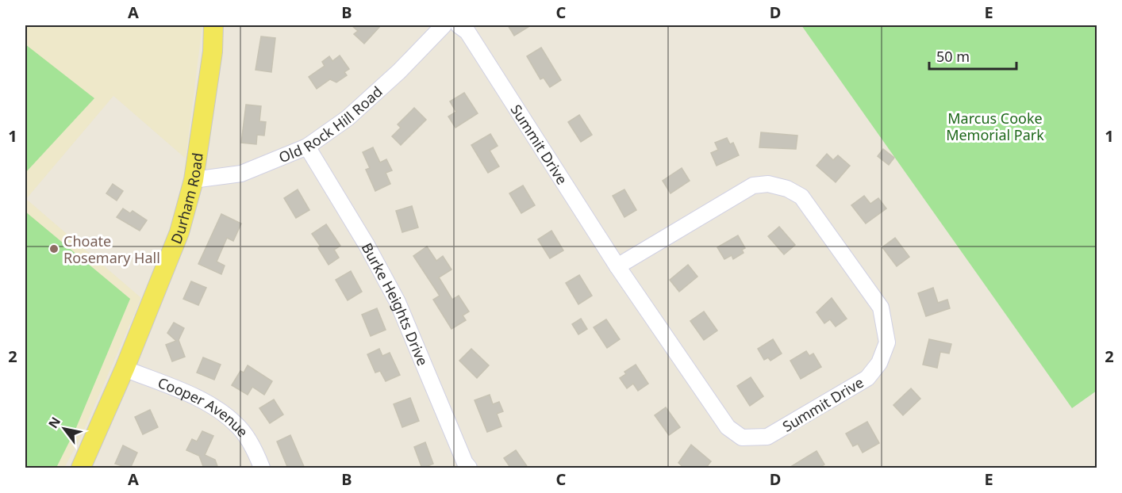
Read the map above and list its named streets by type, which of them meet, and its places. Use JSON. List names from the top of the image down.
{
  "streets": {
    "main road": ["Durham Road"],
    "street": [
      "Old Rock Hill Road",
      "Summit Drive",
      "Burke Heights Drive",
      "Cooper Avenue"
    ]
  },
  "crossings": [
    ["Old Rock Hill Road", "Durham Road"],
    ["Old Rock Hill Road", "Burke Heights Drive"],
    ["Durham Road", "Cooper Avenue"]
  ],
  "parks": ["Marcus Cooke Memorial Park"],
  "places": ["Choate Rosemary Hall"],
  "scale_bar": "50 m",
  "north": "top left",
  "grid": {
    "columns": [
      "A",
      "B",
      "C",
      "D",
      "E"
    ],
    "rows": ["1", "2"]
  }
}
